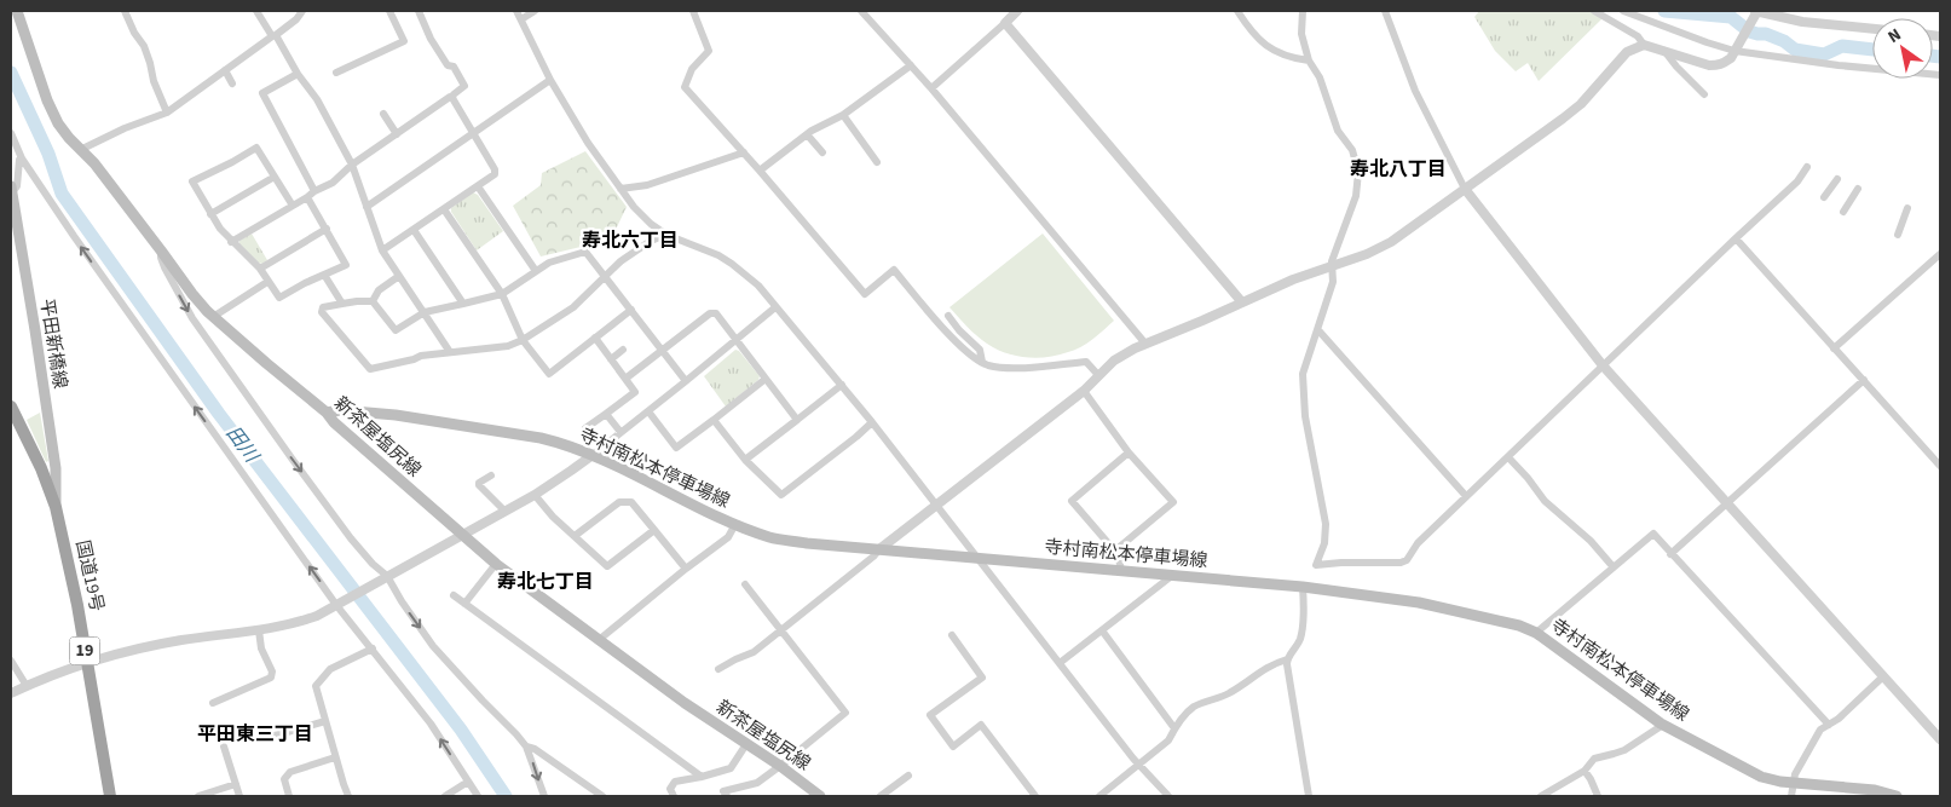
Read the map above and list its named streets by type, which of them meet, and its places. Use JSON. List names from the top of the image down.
{
  "streets": {
    "highway": ["国道19号", "19"],
    "main road": ["平田新橋線", "新茶屋塩尻線", "寺村南松本停車場線"]
  },
  "crossings": [
    ["平田新橋線", "国道19号"],
    ["平田新橋線", "19"],
    ["新茶屋塩尻線", "寺村南松本停車場線"],
    ["国道19号", "19"]
  ],
  "districts": [
    "寿北八丁目",
    "寿北六丁目",
    "寿北七丁目",
    "平田東三丁目"
  ],
  "water": ["田川"],
  "north": "top left"
}
